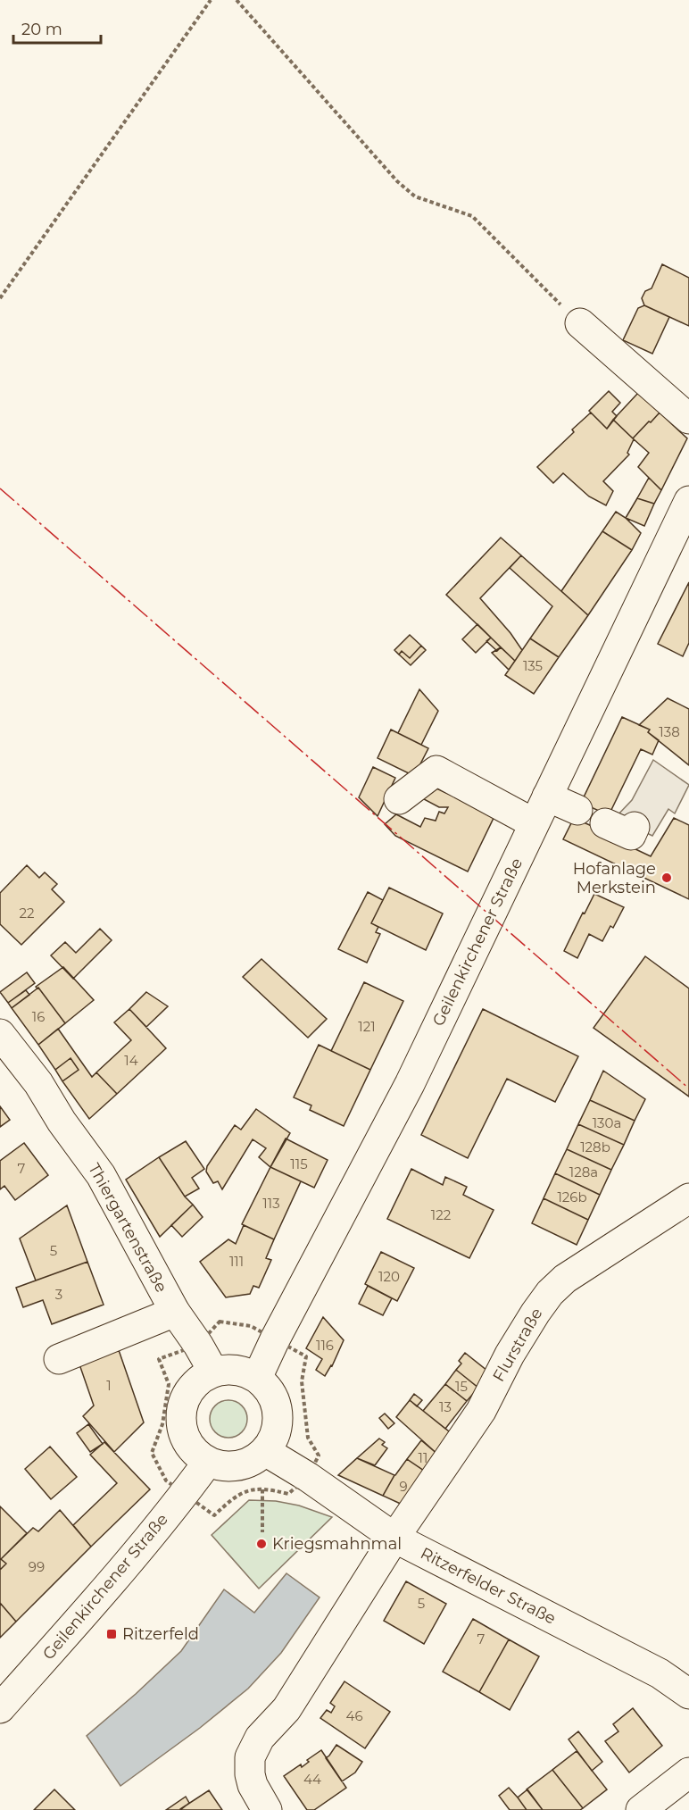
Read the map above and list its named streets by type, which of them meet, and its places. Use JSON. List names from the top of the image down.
{
  "streets": {
    "main road": [
      "Geilenkirchener Straße",
      "Thiergartenstraße",
      "Flurstraße",
      "Ritzerfelder Straße"
    ]
  },
  "crossings": [
    ["Geilenkirchener Straße", "Thiergartenstraße"],
    ["Geilenkirchener Straße", "Ritzerfelder Straße"],
    ["Thiergartenstraße", "Ritzerfelder Straße"],
    ["Flurstraße", "Ritzerfelder Straße"]
  ],
  "places": {
    "other": ["Hofanlage Merkstein", "Kriegsmahnmal"],
    "transit": ["Ritzerfeld"]
  },
  "house_numbers": [
    "135",
    "138",
    "22",
    "16",
    "121",
    "14",
    "130a",
    "128b",
    "115",
    "7",
    "128a",
    "126b",
    "113",
    "122",
    "5",
    "111",
    "120",
    "3",
    "116",
    "1",
    "15",
    "13",
    "11",
    "9",
    "99",
    "5",
    "7",
    "46",
    "44"
  ],
  "scale_bar": "20 m"
}
